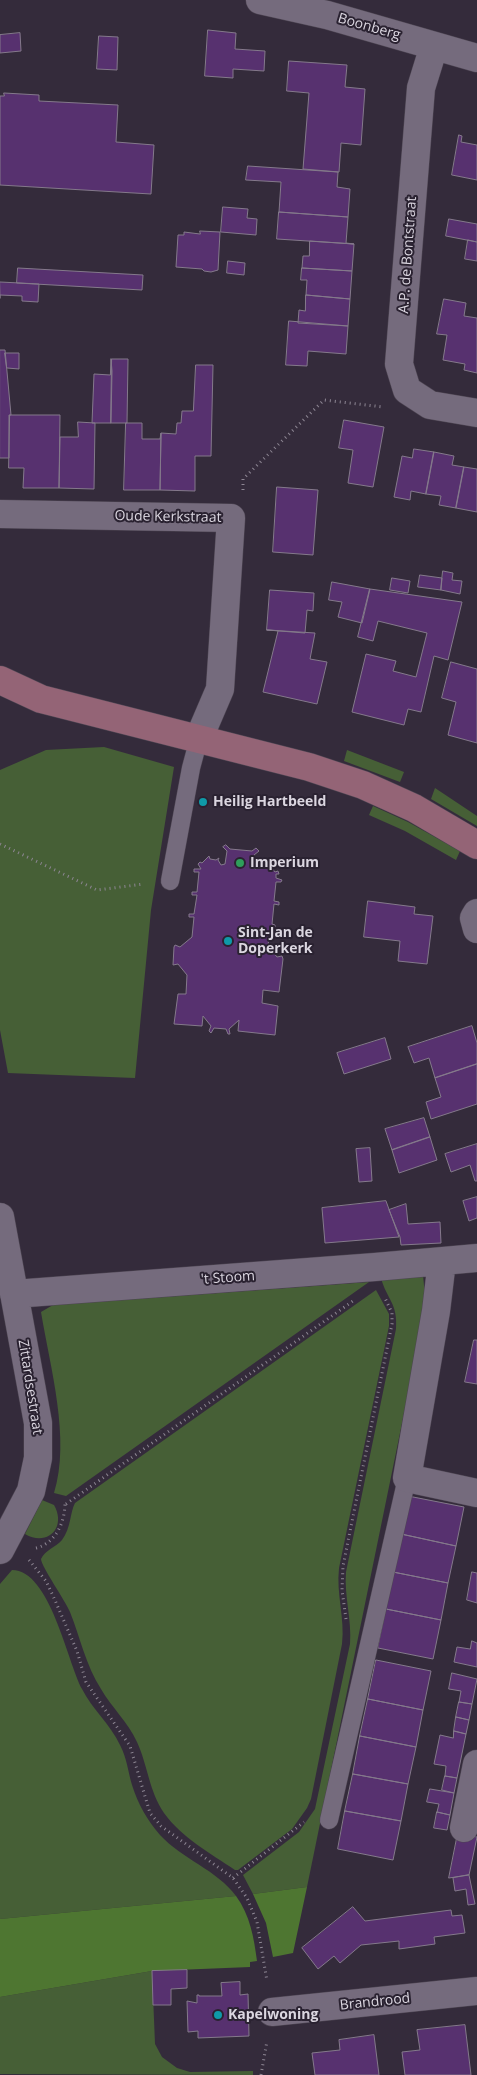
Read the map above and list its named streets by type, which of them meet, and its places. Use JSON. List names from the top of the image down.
{
  "streets": {
    "street": [
      "Boonberg",
      "A.P. de Bontstraat",
      "Oude Kerkstraat",
      "'t Stoom",
      "Zittardsestraat",
      "Brandrood"
    ]
  },
  "crossings": [
    ["Boonberg", "A.P. de Bontstraat"],
    ["'t Stoom", "Zittardsestraat"]
  ],
  "places": [
    "Heilig Hartbeeld",
    "Imperium",
    "Sint-Jan de Doperkerk",
    "Kapelwoning"
  ]
}
